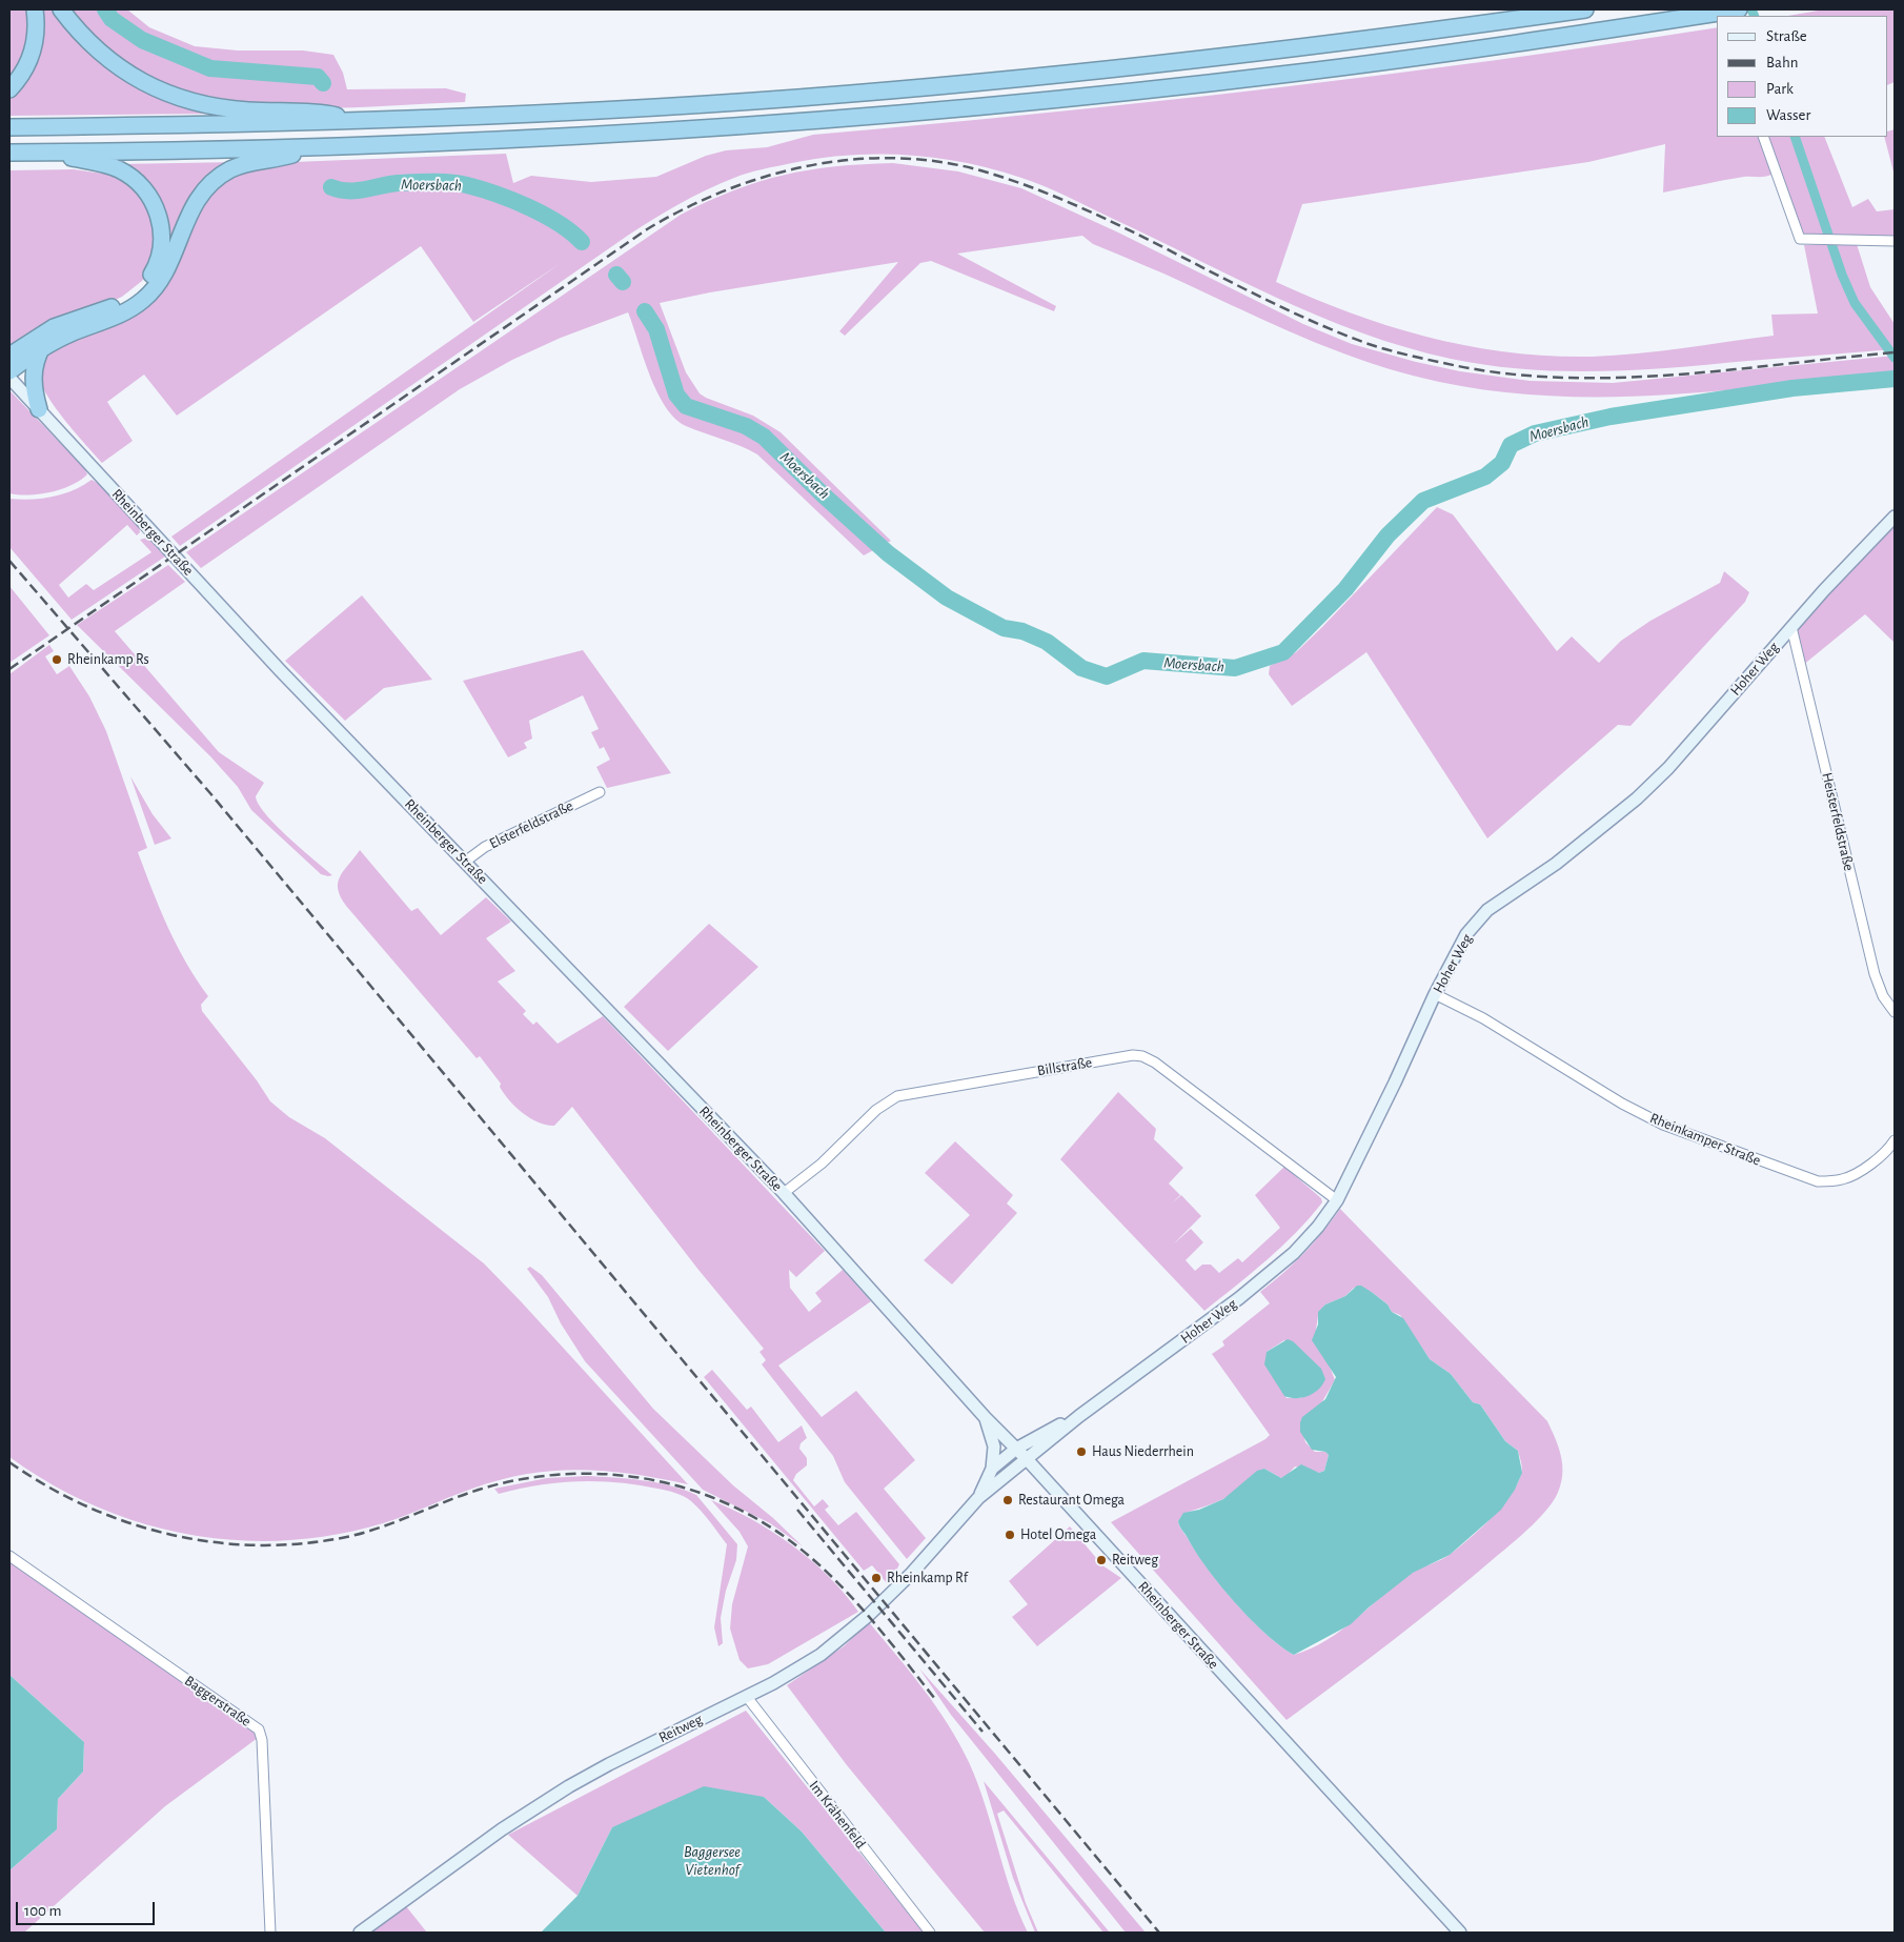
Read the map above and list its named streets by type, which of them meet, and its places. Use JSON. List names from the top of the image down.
{
  "streets": {
    "main road": ["Rheinberger Straße", "Hoher Weg", "Reitweg"],
    "street": [
      "Heisterfeldstraße",
      "Elsterfeldstraße",
      "Billstraße",
      "Rheinkamper Straße",
      "Baggerstraße",
      "Im Krähenfeld"
    ]
  },
  "crossings": [
    ["Rheinberger Straße", "Hoher Weg"],
    ["Rheinberger Straße", "Elsterfeldstraße"],
    ["Rheinberger Straße", "Billstraße"],
    ["Rheinberger Straße", "Reitweg"],
    ["Hoher Weg", "Heisterfeldstraße"],
    ["Hoher Weg", "Billstraße"],
    ["Hoher Weg", "Rheinkamper Straße"],
    ["Hoher Weg", "Reitweg"],
    ["Reitweg", "Im Krähenfeld"]
  ],
  "water": ["Moersbach", "Baggersee Vietenhof"],
  "places": [
    "Rheinkamp Rs",
    "Haus Niederrhein",
    "Restaurant Omega",
    "Hotel Omega",
    "Reitweg",
    "Rheinkamp Rf"
  ],
  "legend": [
    "Straße",
    "Bahn",
    "Park",
    "Wasser"
  ],
  "scale_bar": "100 m"
}
